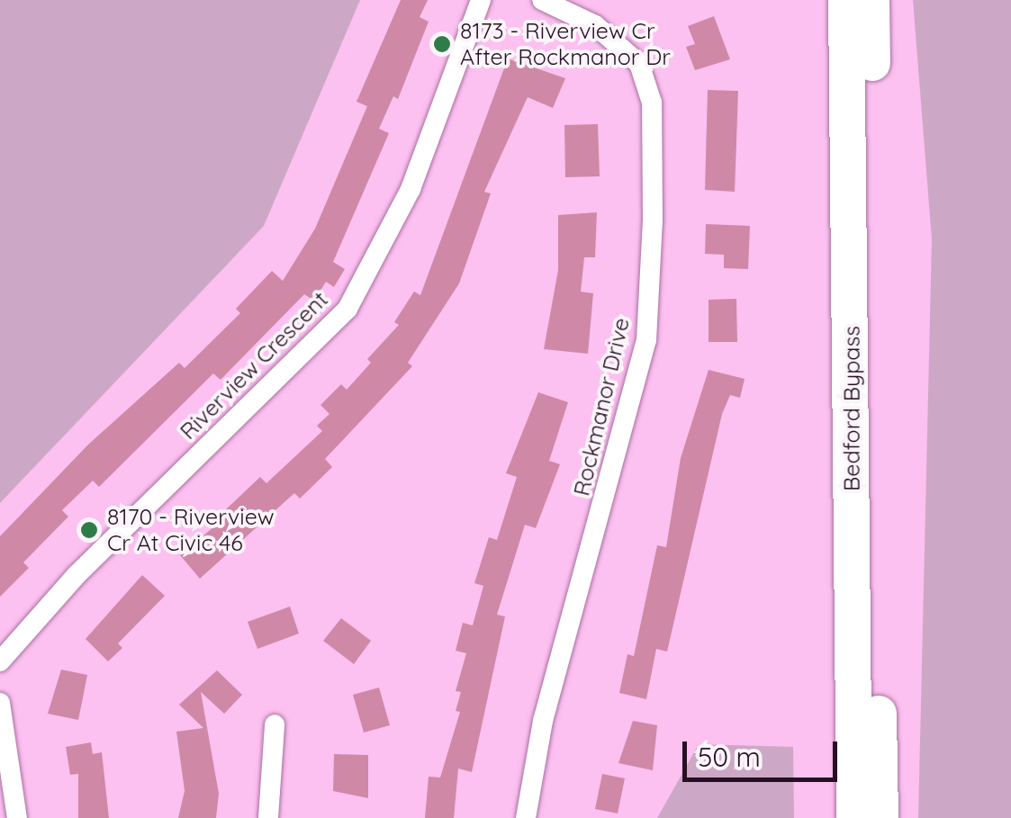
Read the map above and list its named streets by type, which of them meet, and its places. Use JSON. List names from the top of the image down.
{
  "streets": {
    "highway": ["Bedford Bypass"],
    "street": ["Riverview Crescent", "Rockmanor Drive"]
  },
  "places": ["8173 - Riverview Cr After Rockmanor Dr", "8170 - Riverview Cr At Civic 46"],
  "scale_bar": "50 m"
}
